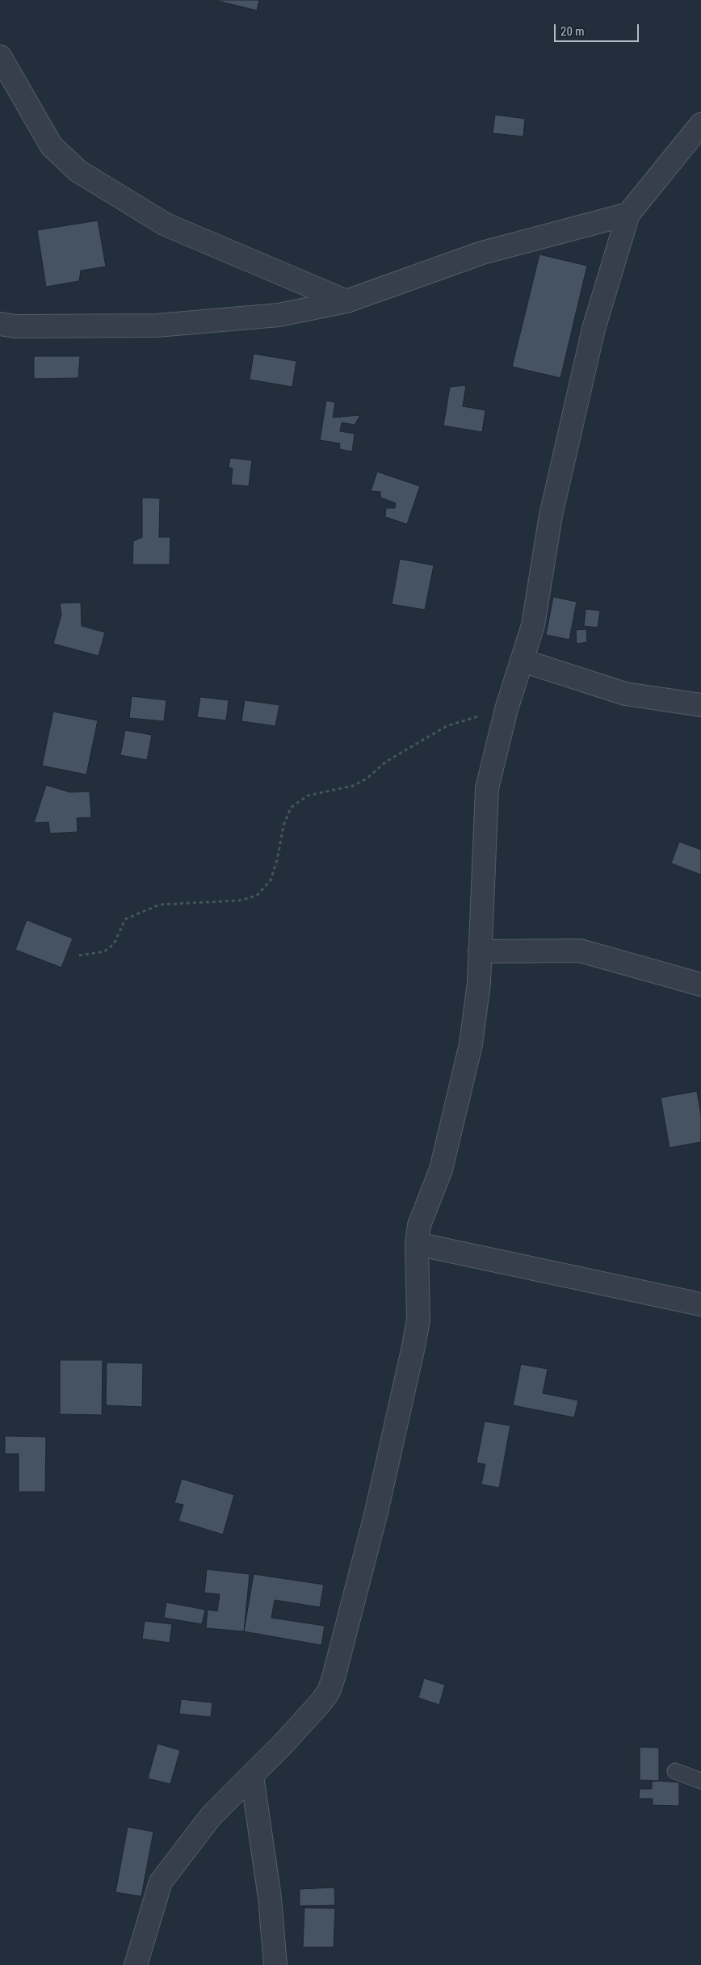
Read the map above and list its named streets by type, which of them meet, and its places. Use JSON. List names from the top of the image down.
{
  "scale_bar": "20 m"
}
